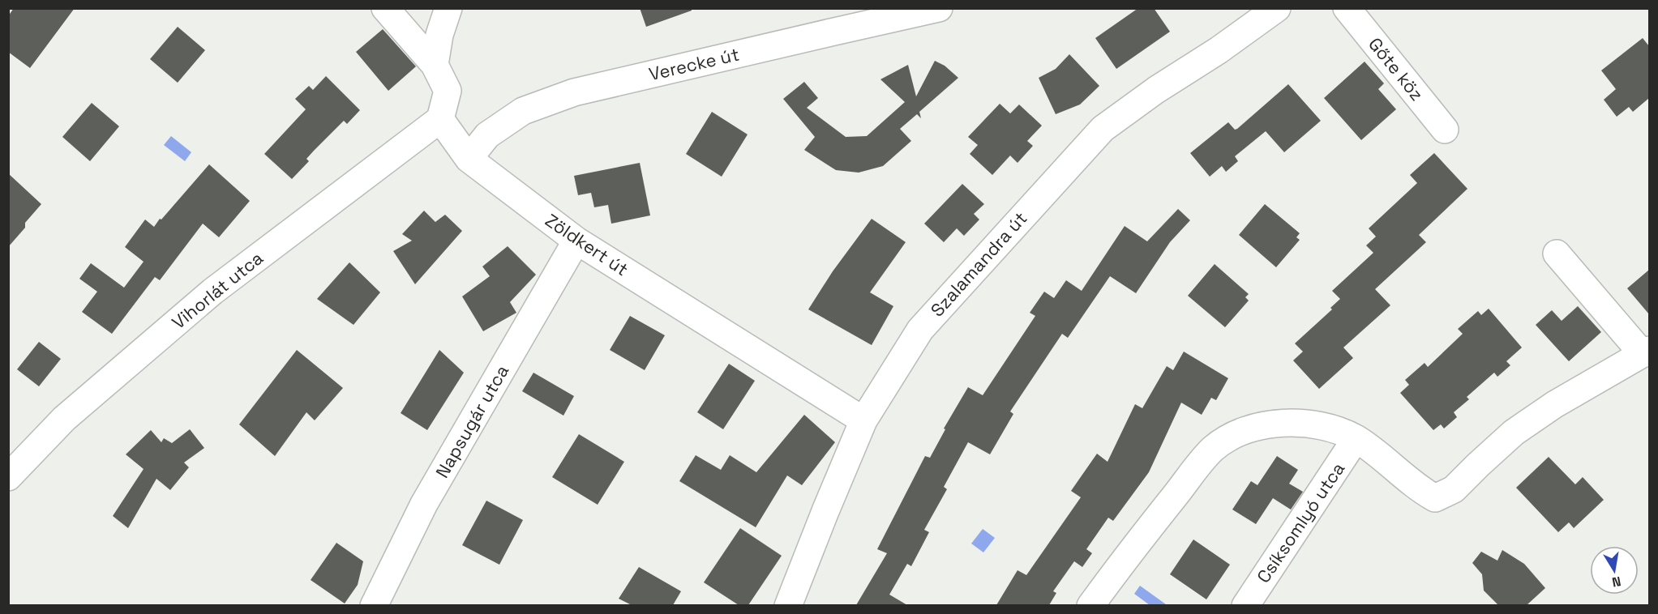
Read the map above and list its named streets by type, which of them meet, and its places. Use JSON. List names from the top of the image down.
{
  "streets": {
    "street": [
      "Verecke út",
      "Gőte köz",
      "Zöldkert út",
      "Szalamandra út",
      "Vihorlát utca",
      "Napsugár utca",
      "Csíksomlyó utca"
    ]
  },
  "crossings": [
    ["Verecke út", "Zöldkert út"],
    ["Zöldkert út", "Szalamandra út"],
    ["Zöldkert út", "Vihorlát utca"],
    ["Zöldkert út", "Napsugár utca"]
  ],
  "north": "bottom"
}
